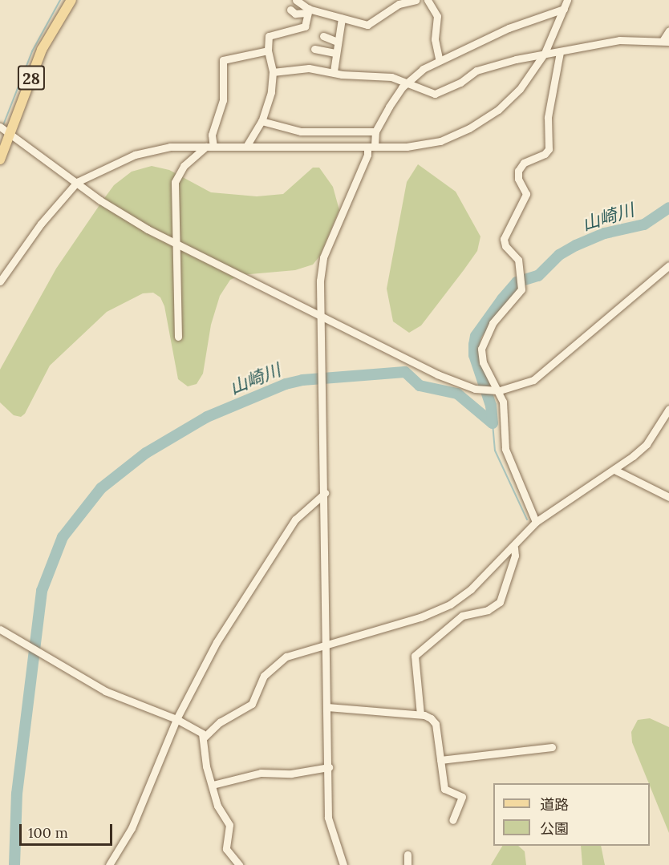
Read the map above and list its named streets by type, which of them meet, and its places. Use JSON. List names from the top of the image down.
{
  "streets": {
    "main road": ["28"]
  },
  "water": ["山崎川"],
  "legend": ["道路", "公園"],
  "scale_bar": "100 m"
}
